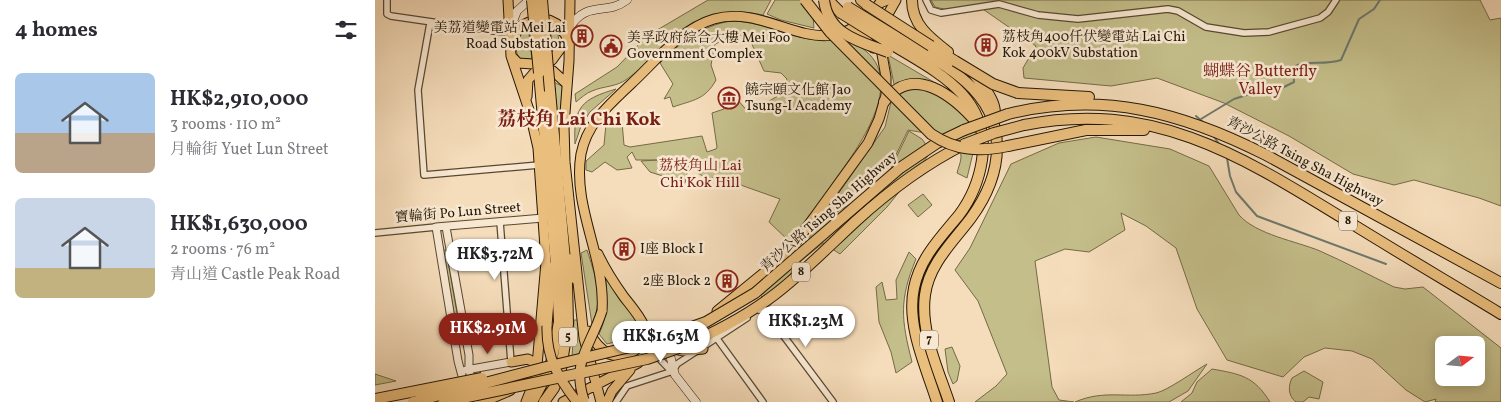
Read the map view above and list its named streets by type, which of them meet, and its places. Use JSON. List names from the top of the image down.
{
  "streets": {
    "highway": [
      "青沙公路 Tsing Sha Highway",
      "8",
      "5",
      "7"
    ],
    "street": ["寶輪街 Po Lun Street"]
  },
  "districts": ["蝴蝶谷 Butterfly Valley", "荔枝角 Lai Chi Kok", "荔枝角山 Lai Chi Kok Hill"],
  "places": {
    "building": [
      "美荔道變電站 Mei Lai Road Substation",
      "荔枝角400仟伏變電站 Lai Chi Kok 400kV Substation",
      "I座 Block I",
      "2座 Block 2"
    ],
    "public building": ["美孚政府綜合大樓 Mei Foo Government Complex"],
    "museum": ["饒宗頤文化館 Jao Tsung-I Academy"]
  },
  "north": "right",
  "page": {
    "heading": "4 homes",
    "list": [
      {
        "name": "HK$2,910,000",
        "note": "3 rooms · 110 m² · 月輪街 Yuet Lun Street"
      },
      {
        "name": "HK$1,630,000",
        "note": "2 rooms · 76 m² · 青山道 Castle Peak Road"
      }
    ],
    "price": [
      "HK$3.72M",
      "HK$1.23M",
      "HK$2.91M",
      "HK$1.63M"
    ]
  }
}
